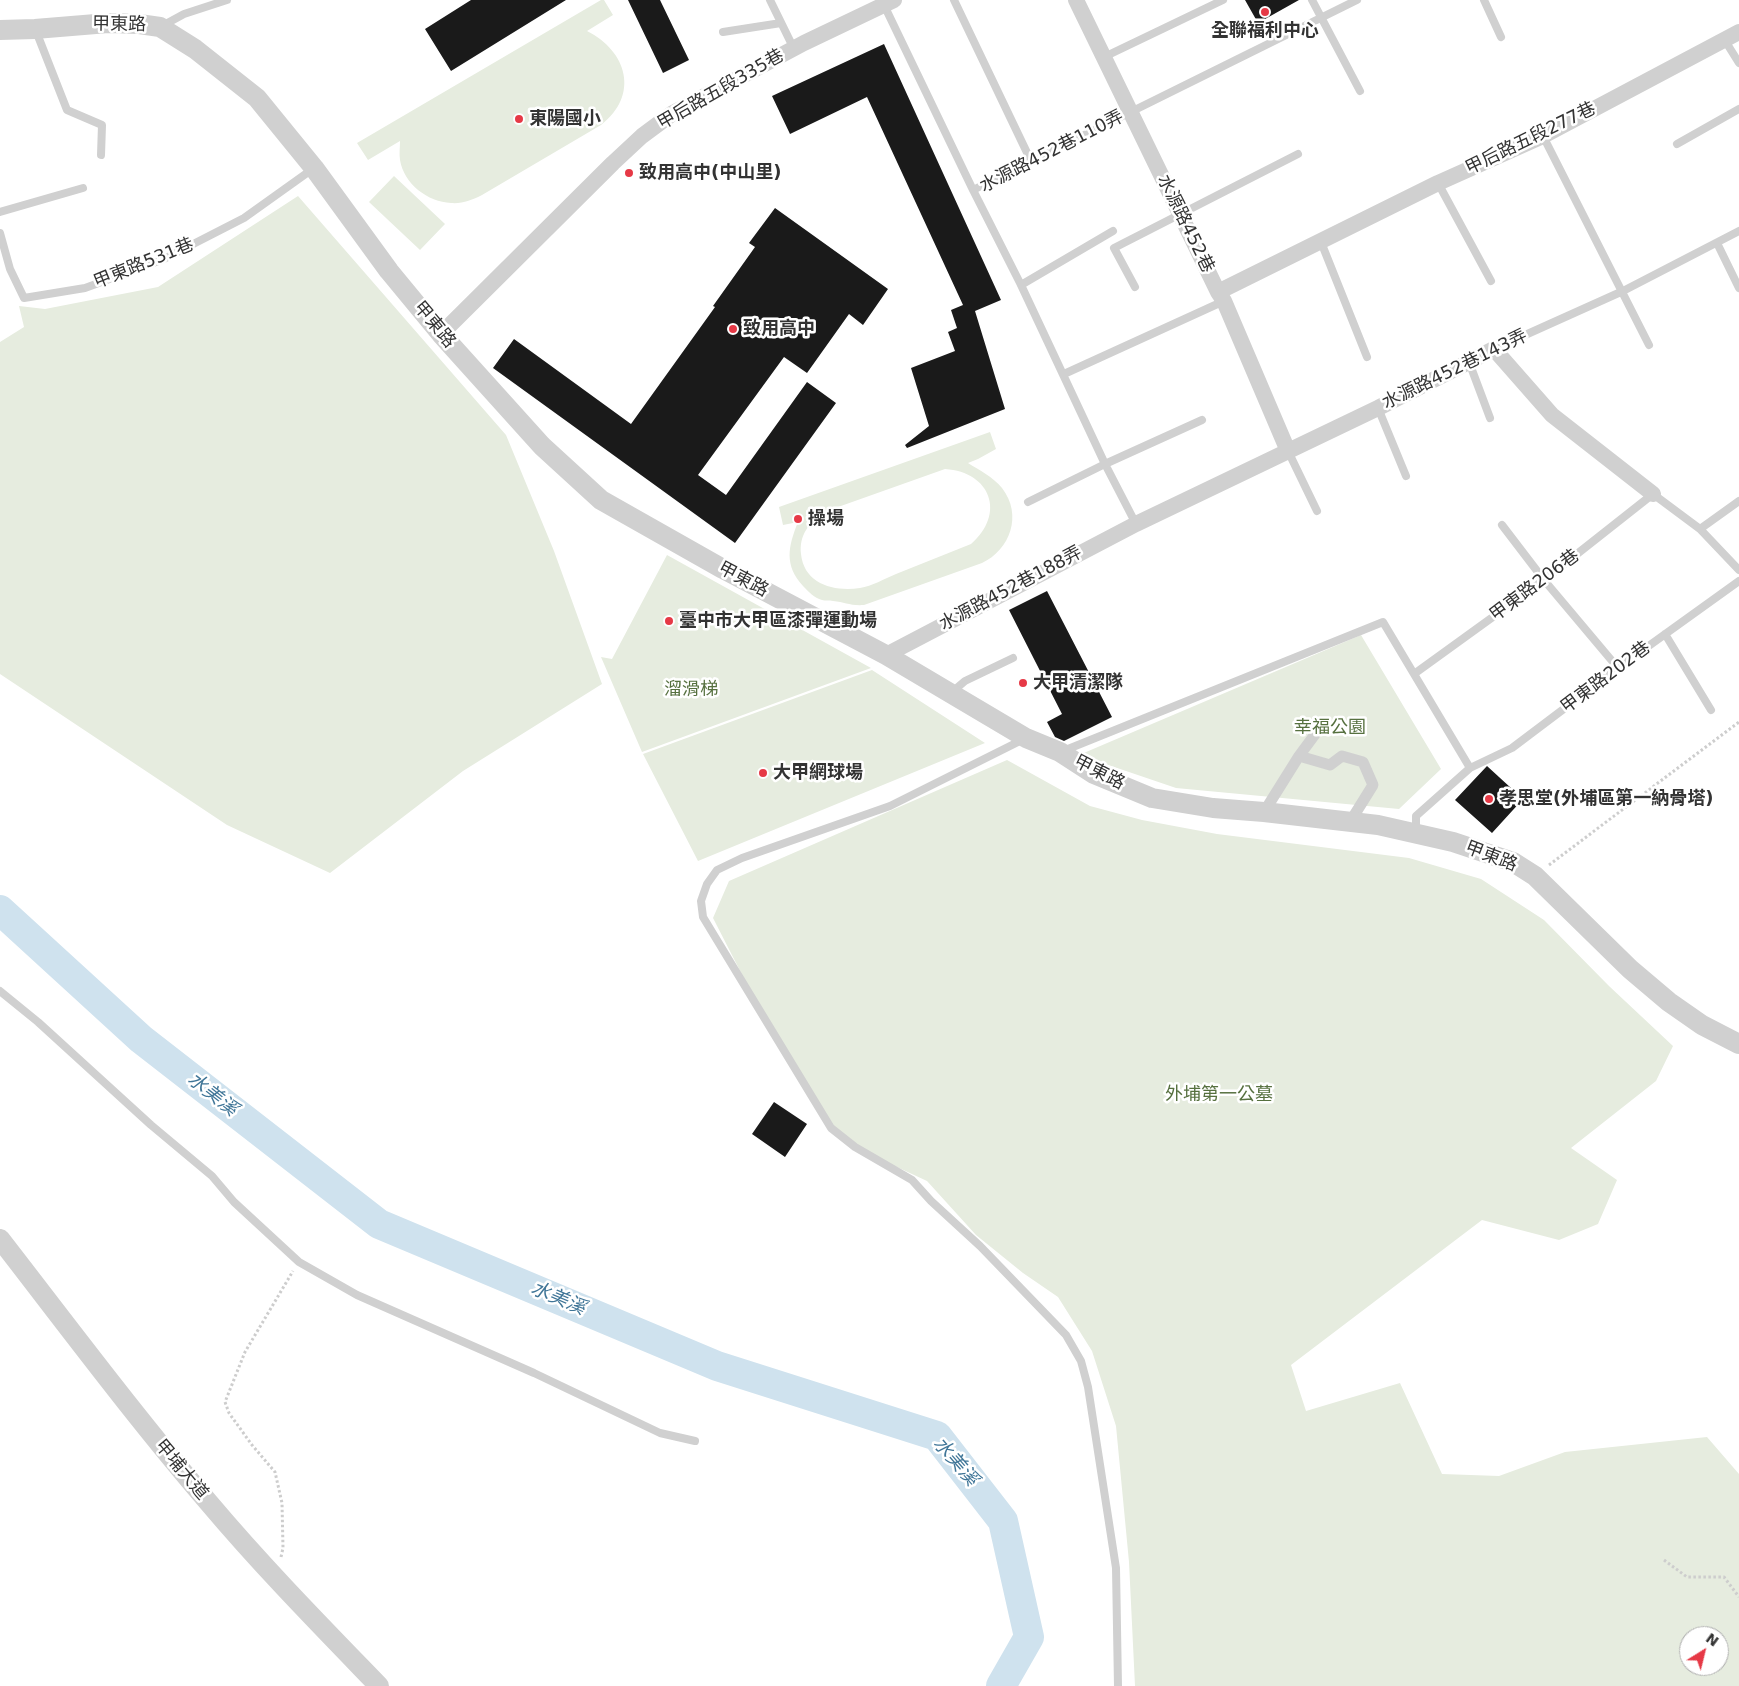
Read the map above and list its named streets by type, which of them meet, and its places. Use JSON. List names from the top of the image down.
{
  "streets": {
    "street": [
      "甲東路",
      "甲后路五段335巷",
      "甲后路五段277巷",
      "水源路452巷",
      "水源路452巷143弄",
      "水源路452巷188弄",
      "甲埔大道"
    ],
    "lane": [
      "水源路452巷110弄",
      "甲東路531巷",
      "甲東路206巷",
      "甲東路202巷"
    ]
  },
  "crossings": [
    ["甲東路", "甲后路五段335巷"],
    ["甲東路", "甲東路531巷"],
    ["甲東路", "水源路452巷188弄"],
    ["甲東路", "甲東路202巷"],
    ["甲后路五段277巷", "水源路452巷"],
    ["水源路452巷110弄", "水源路452巷"],
    ["水源路452巷", "水源路452巷143弄"],
    ["水源路452巷", "水源路452巷188弄"],
    ["水源路452巷143弄", "水源路452巷188弄"]
  ],
  "water": ["水美溪"],
  "parks": ["溜滑梯", "幸福公園", "外埔第一公墓"],
  "places": [
    "全聯福利中心",
    "東陽國小",
    "致用高中(中山里)",
    "致用高中",
    "操場",
    "臺中市大甲區漆彈運動場",
    "大甲清潔隊",
    "大甲網球場",
    "孝思堂(外埔區第一納骨塔)"
  ],
  "north": "top right"
}
